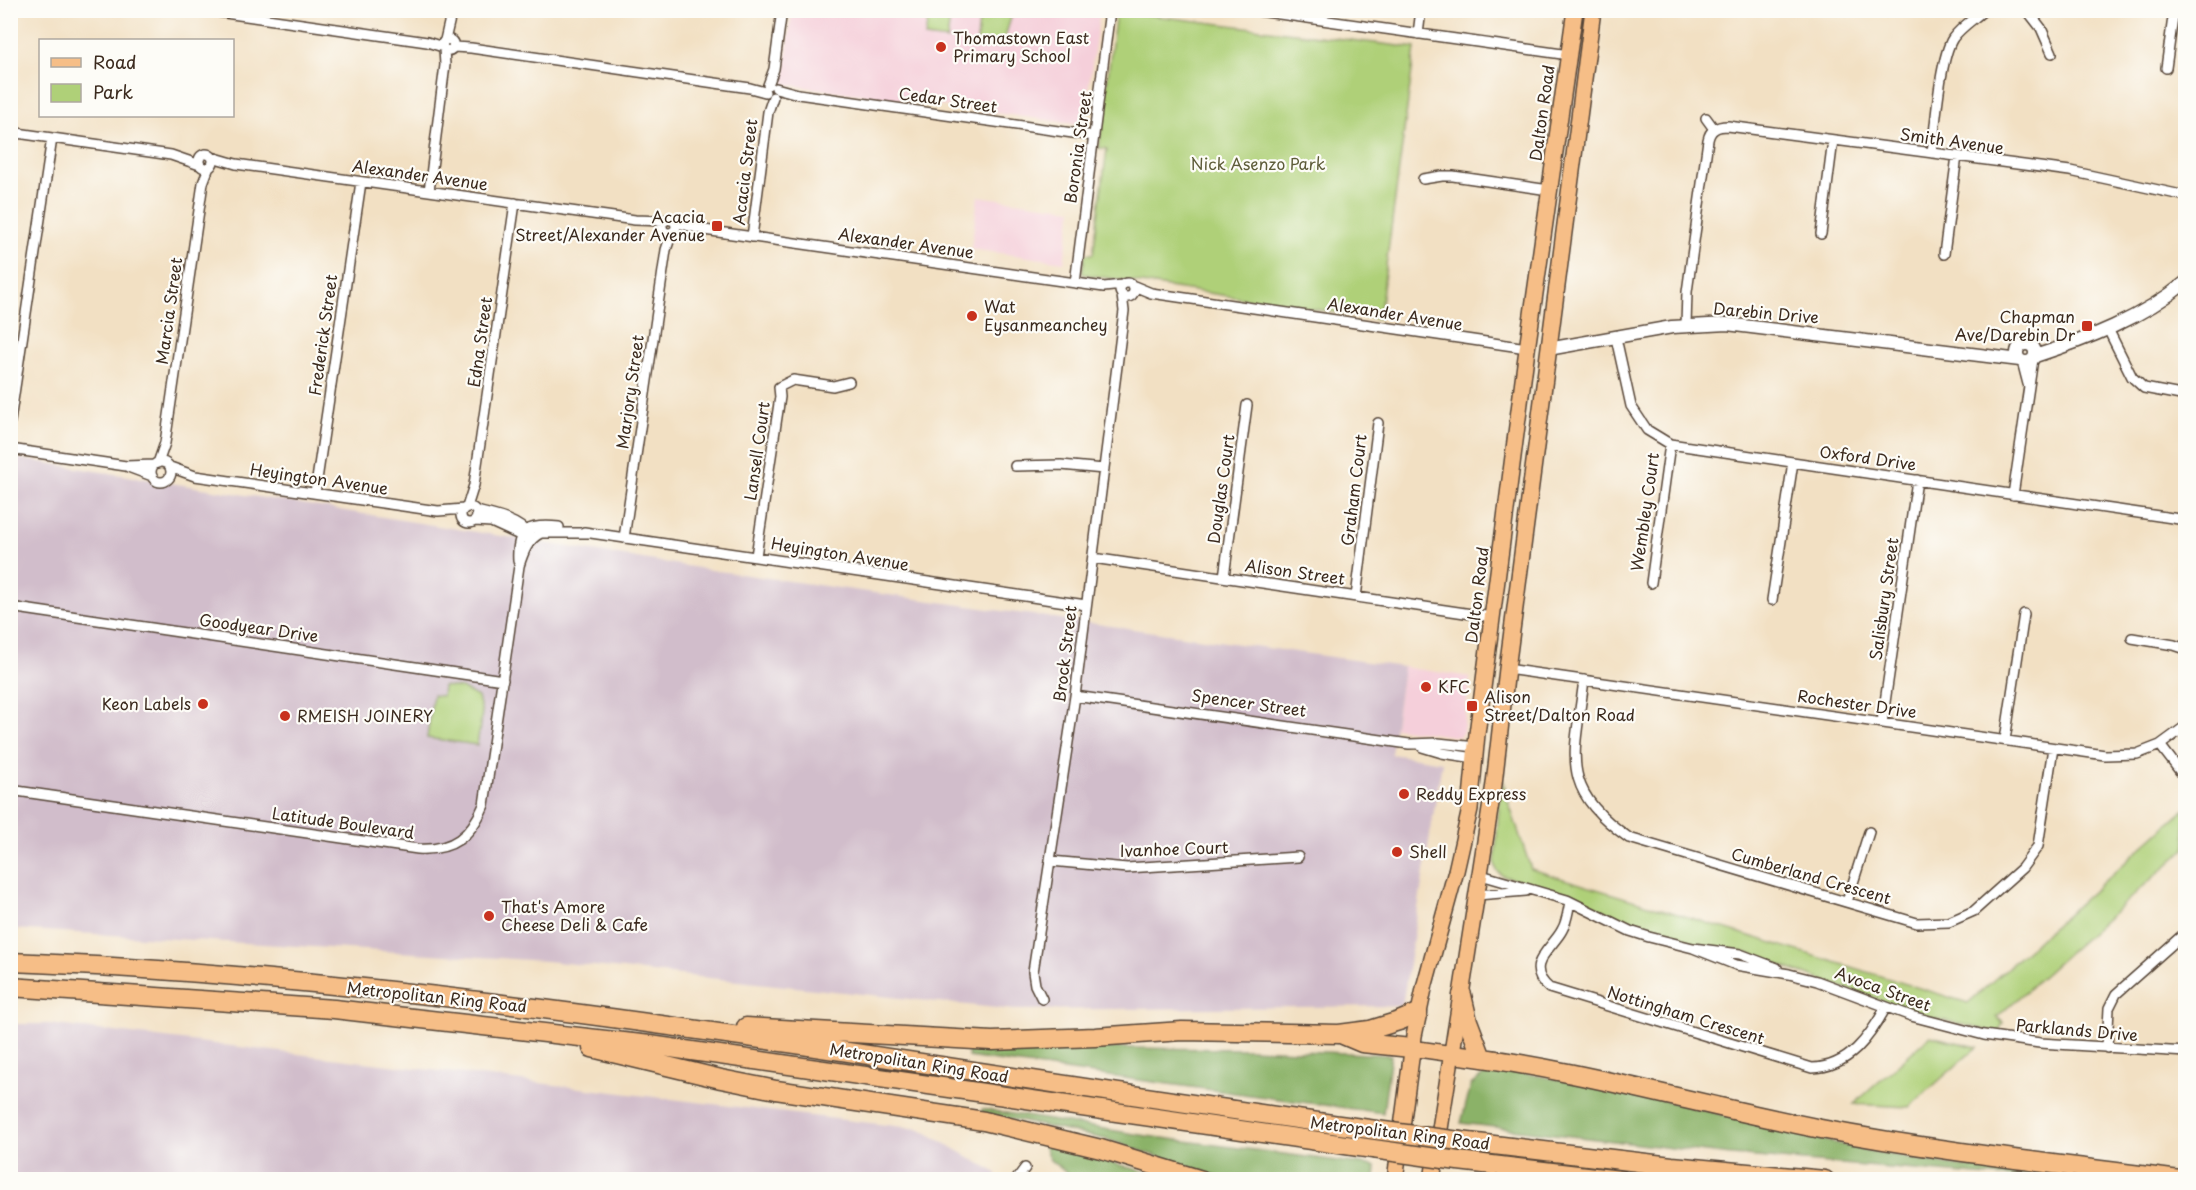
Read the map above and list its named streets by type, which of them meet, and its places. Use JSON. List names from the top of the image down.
{
  "streets": {
    "highway": ["Metropolitan Ring Road"],
    "main road": ["Dalton Road", "Spencer Street"],
    "street": [
      "Cedar Street",
      "Smith Avenue",
      "Boronia Street",
      "Acacia Street",
      "Alexander Avenue",
      "Marcia Street",
      "Darebin Drive",
      "Frederick Street",
      "Edna Street",
      "Marjory Street",
      "Lansell Court",
      "Oxford Drive",
      "Heyington Avenue",
      "Douglas Court",
      "Graham Court",
      "Wembley Court",
      "Alison Street",
      "Salisbury Street",
      "Goodyear Drive",
      "Brock Street",
      "Rochester Drive",
      "Latitude Boulevard",
      "Ivanhoe Court",
      "Cumberland Crescent",
      "Avoca Street",
      "Nottingham Crescent",
      "Parklands Drive"
    ]
  },
  "crossings": [
    ["Cedar Street", "Boronia Street"],
    ["Cedar Street", "Acacia Street"],
    ["Dalton Road", "Alexander Avenue"],
    ["Dalton Road", "Alison Street"],
    ["Dalton Road", "Spencer Street"],
    ["Boronia Street", "Alexander Avenue"],
    ["Acacia Street", "Alexander Avenue"],
    ["Alexander Avenue", "Marcia Street"],
    ["Alexander Avenue", "Frederick Street"],
    ["Alexander Avenue", "Edna Street"],
    ["Alexander Avenue", "Marjory Street"],
    ["Alexander Avenue", "Brock Street"],
    ["Marcia Street", "Heyington Avenue"],
    ["Darebin Drive", "Oxford Drive"],
    ["Frederick Street", "Heyington Avenue"],
    ["Edna Street", "Heyington Avenue"],
    ["Marjory Street", "Heyington Avenue"],
    ["Lansell Court", "Heyington Avenue"],
    ["Oxford Drive", "Wembley Court"],
    ["Oxford Drive", "Salisbury Street"],
    ["Heyington Avenue", "Brock Street"],
    ["Heyington Avenue", "Latitude Boulevard"],
    ["Douglas Court", "Alison Street"],
    ["Graham Court", "Alison Street"],
    ["Alison Street", "Brock Street"],
    ["Salisbury Street", "Rochester Drive"],
    ["Goodyear Drive", "Latitude Boulevard"],
    ["Brock Street", "Spencer Street"],
    ["Brock Street", "Ivanhoe Court"],
    ["Rochester Drive", "Cumberland Crescent"],
    ["Avoca Street", "Nottingham Crescent"],
    ["Avoca Street", "Parklands Drive"]
  ],
  "parks": ["Nick Asenzo Park"],
  "places": {
    "other": [
      "Thomastown East Primary School",
      "Wat Eysanmeanchey",
      "KFC",
      "Keon Labels",
      "RMEISH JOINERY",
      "Reddy Express",
      "Shell",
      "That's Amore Cheese Deli & Cafe"
    ],
    "transit": ["Acacia Street/Alexander Avenue", "Chapman Ave/Darebin Dr", "Alison Street/Dalton Road"]
  },
  "legend": ["Road", "Park"]
}
